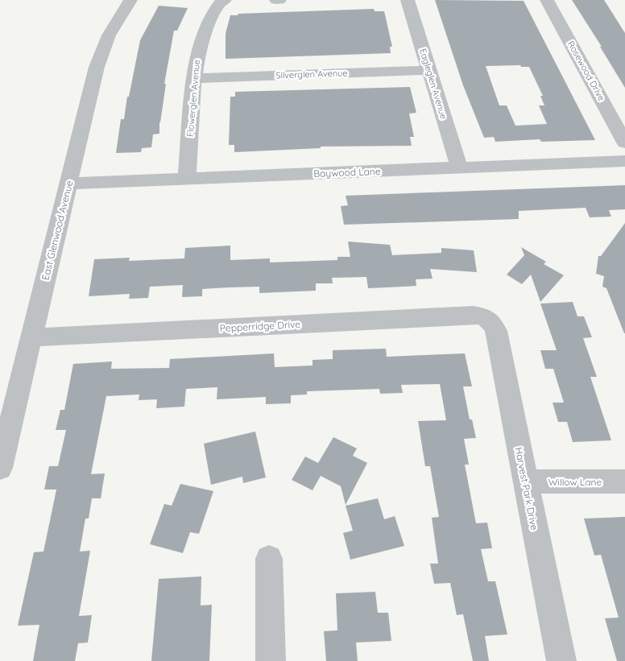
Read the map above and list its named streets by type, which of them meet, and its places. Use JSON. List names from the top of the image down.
{
  "streets": {
    "street": [
      "Rosewood Drive",
      "Silverglen Avenue",
      "Eagleglen Avenue",
      "Flowerglen Avenue",
      "Baywood Lane",
      "East Glenwood Avenue",
      "Pepperridge Drive",
      "Willow Lane",
      "Harvest Park Drive"
    ]
  },
  "crossings": [
    ["Silverglen Avenue", "Eagleglen Avenue"],
    ["Silverglen Avenue", "Flowerglen Avenue"],
    ["Eagleglen Avenue", "Baywood Lane"],
    ["Flowerglen Avenue", "Baywood Lane"],
    ["Baywood Lane", "East Glenwood Avenue"],
    ["East Glenwood Avenue", "Pepperridge Drive"],
    ["Pepperridge Drive", "Harvest Park Drive"],
    ["Willow Lane", "Harvest Park Drive"]
  ]
}
